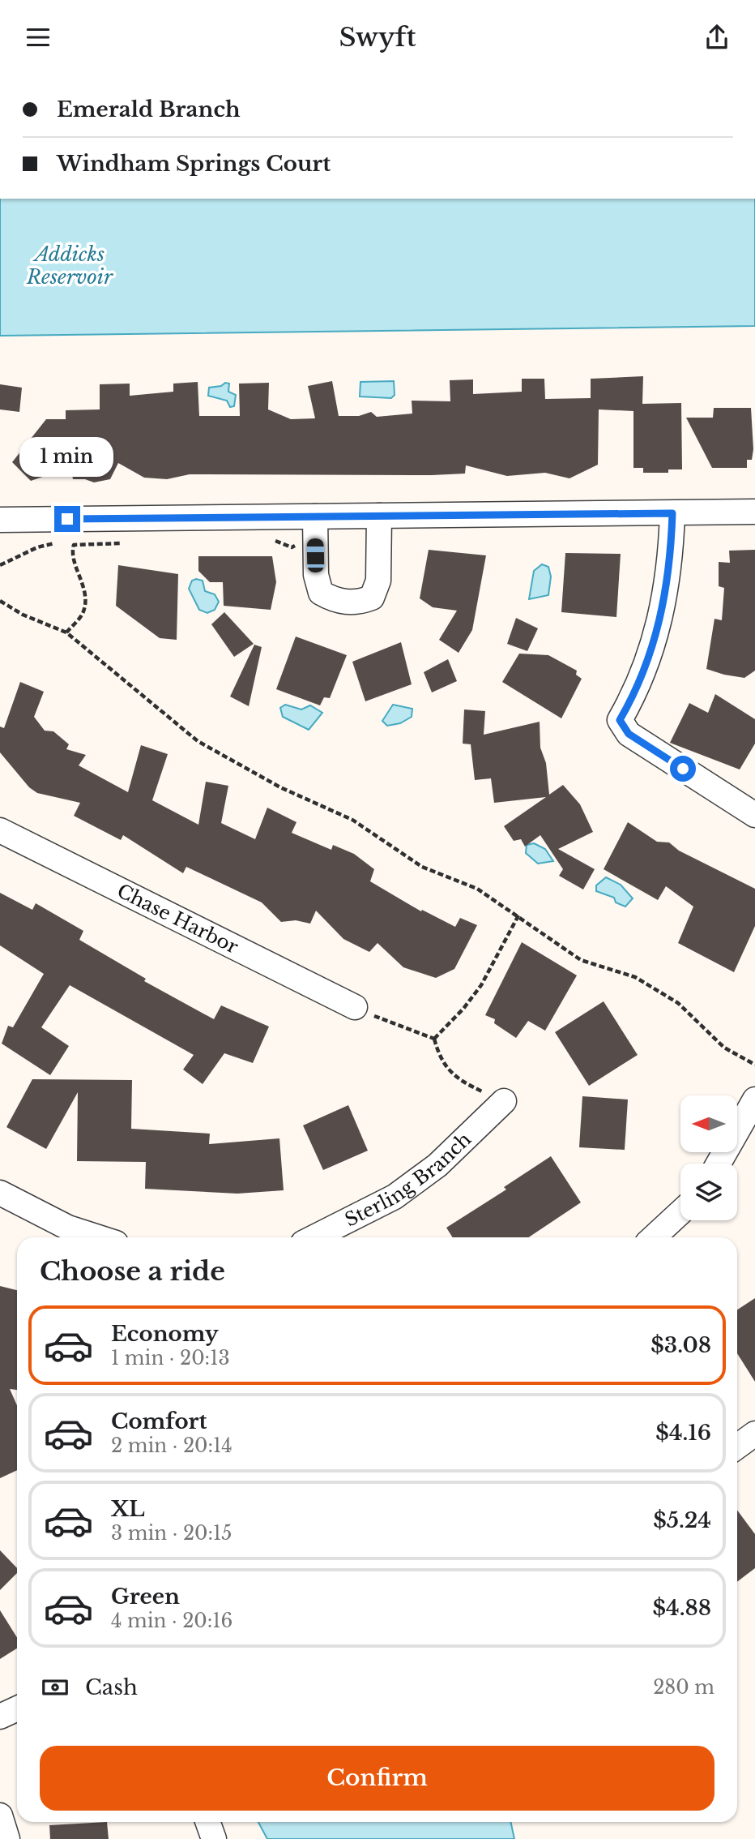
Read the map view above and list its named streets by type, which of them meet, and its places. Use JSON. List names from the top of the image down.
{
  "streets": {
    "street": ["Chase Harbor", "Sterling Branch"]
  },
  "water": ["Addicks Reservoir"],
  "north": "left",
  "page": {
    "header": "Swyft",
    "banner": ["Emerald Branch", "Windham Springs Court"],
    "bubble": "1 min",
    "heading": "Choose a ride",
    "list": [
      {
        "name": "Economy",
        "note": "1 min · 20:13",
        "value": "$3.08"
      },
      {
        "name": "Comfort",
        "note": "2 min · 20:14",
        "value": "$4.16"
      },
      {
        "name": "XL",
        "note": "3 min · 20:15",
        "value": "$5.24"
      },
      {
        "name": "Green",
        "note": "4 min · 20:16",
        "value": "$4.88"
      }
    ],
    "pay": ["Cash", "280 m"],
    "buttons": "Confirm"
  }
}
